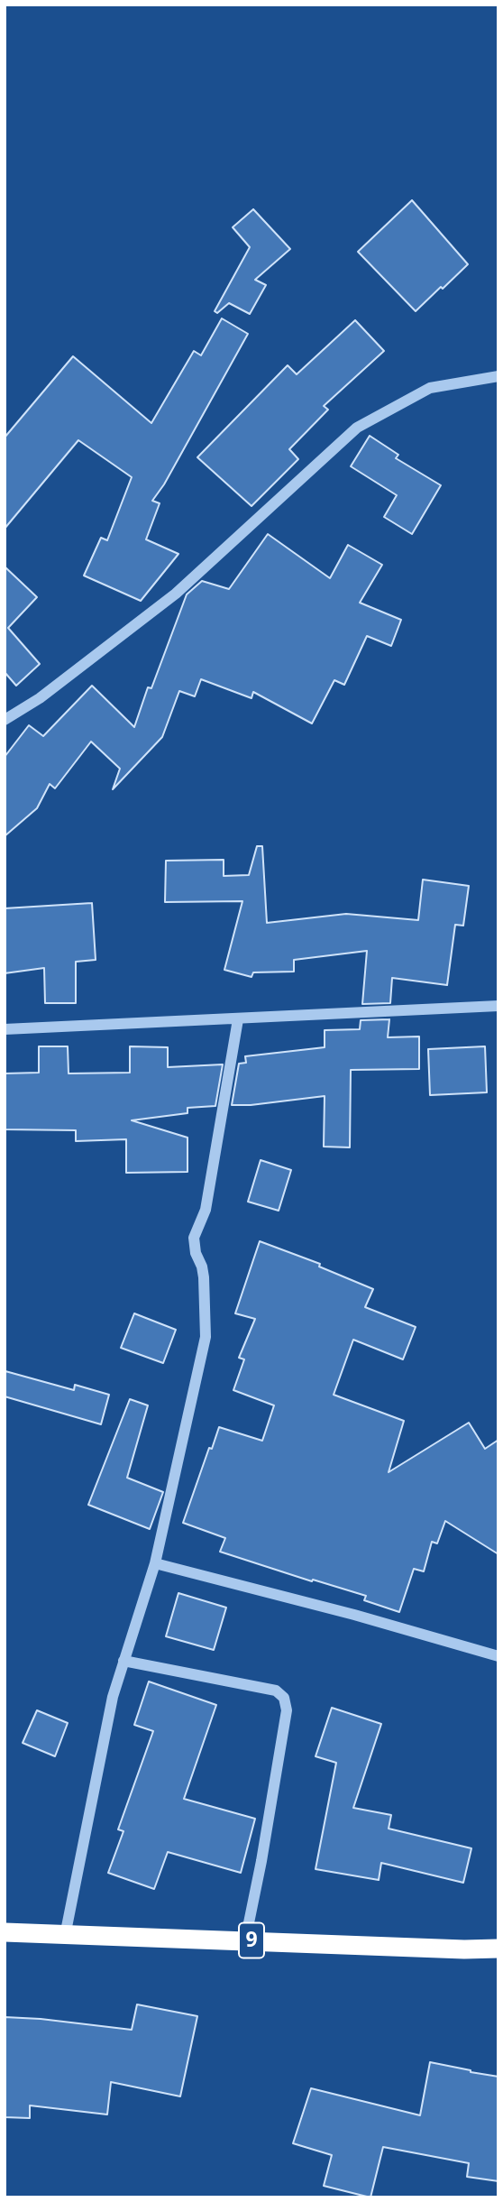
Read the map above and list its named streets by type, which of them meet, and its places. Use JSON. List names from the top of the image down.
{
  "streets": {
    "highway": ["9"]
  }
}
